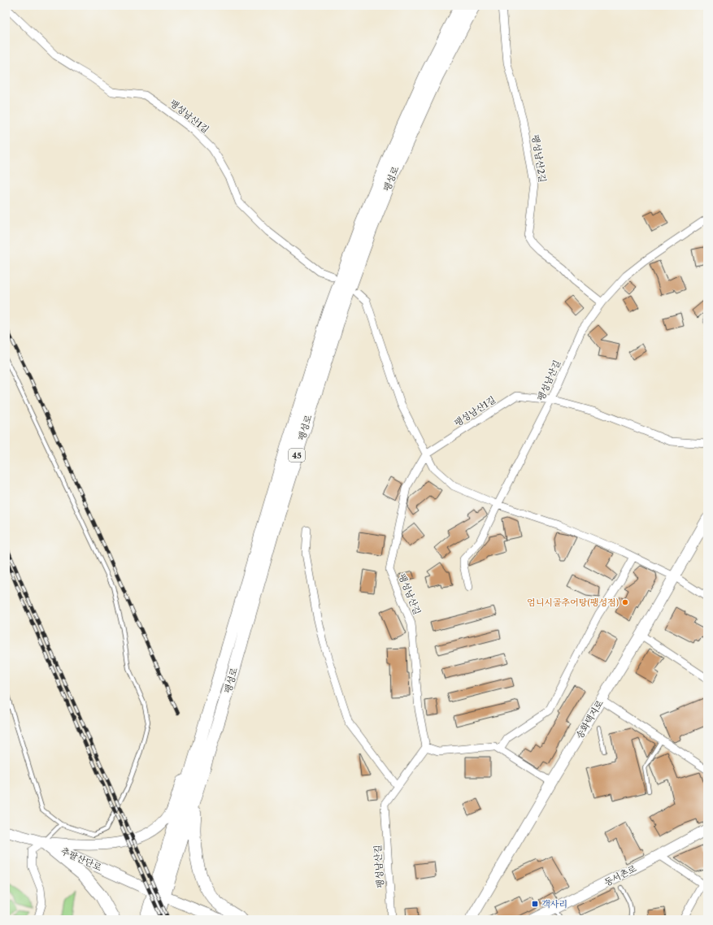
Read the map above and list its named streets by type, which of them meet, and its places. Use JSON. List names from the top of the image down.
{
  "streets": {
    "main road": ["팽성로", "45"],
    "street": [
      "팽성남산1길",
      "팽성남산2길",
      "팽성남산길",
      "송화택지로",
      "추팔산단로",
      "동서촌로"
    ]
  },
  "crossings": [
    ["팽성남산1길", "팽성남산길"],
    ["팽성남산2길", "팽성남산길"],
    ["팽성로", "추팔산단로"]
  ],
  "places": {
    "other": ["엄니시골추어탕(팽성점)"],
    "transit": ["객사리"]
  }
}
